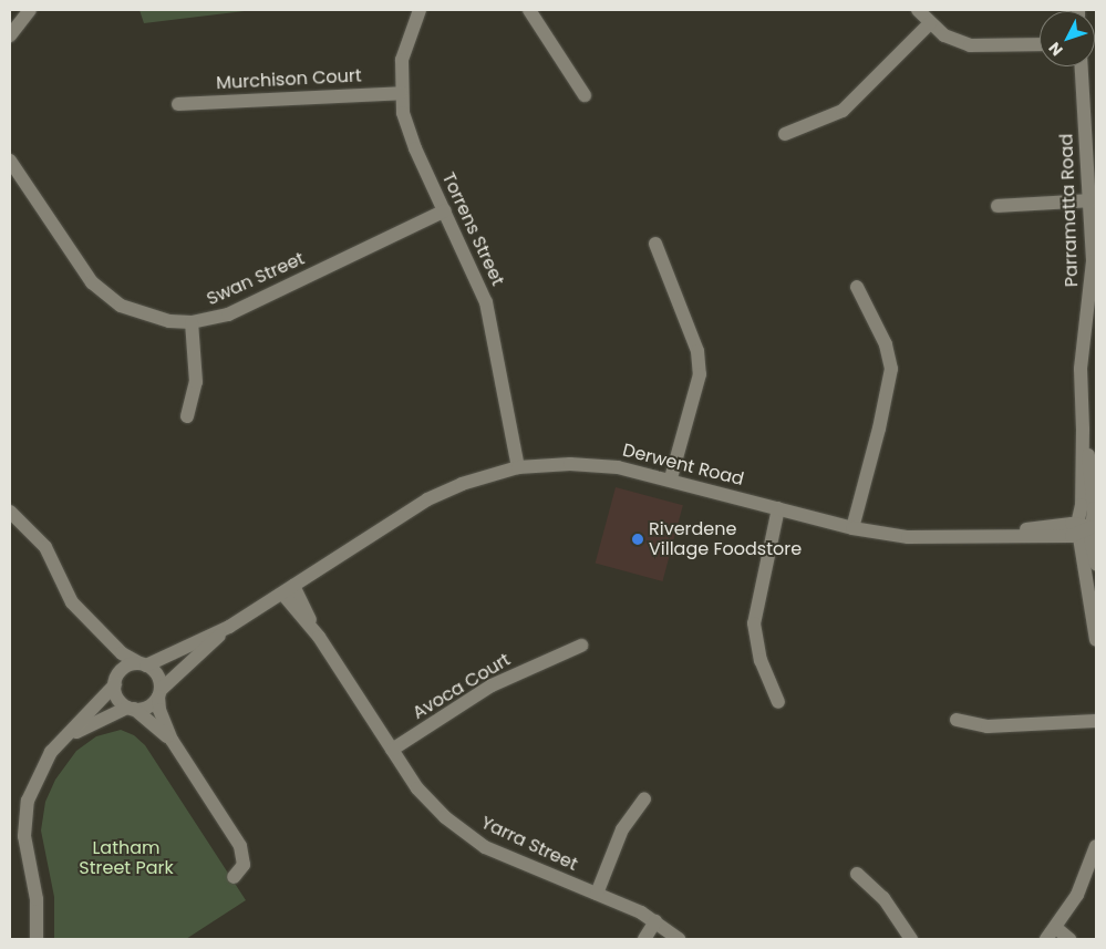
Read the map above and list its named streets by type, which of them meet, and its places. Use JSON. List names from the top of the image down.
{
  "streets": {
    "street": [
      "Murchison Court",
      "Parramatta Road",
      "Torrens Street",
      "Swan Street",
      "Derwent Road",
      "Avoca Court",
      "Yarra Street"
    ]
  },
  "crossings": [
    ["Murchison Court", "Torrens Street"],
    ["Parramatta Road", "Derwent Road"],
    ["Torrens Street", "Swan Street"],
    ["Torrens Street", "Derwent Road"],
    ["Derwent Road", "Yarra Street"],
    ["Avoca Court", "Yarra Street"]
  ],
  "parks": ["Latham Street Park"],
  "places": ["Riverdene Village Foodstore"],
  "north": "bottom left"
}
